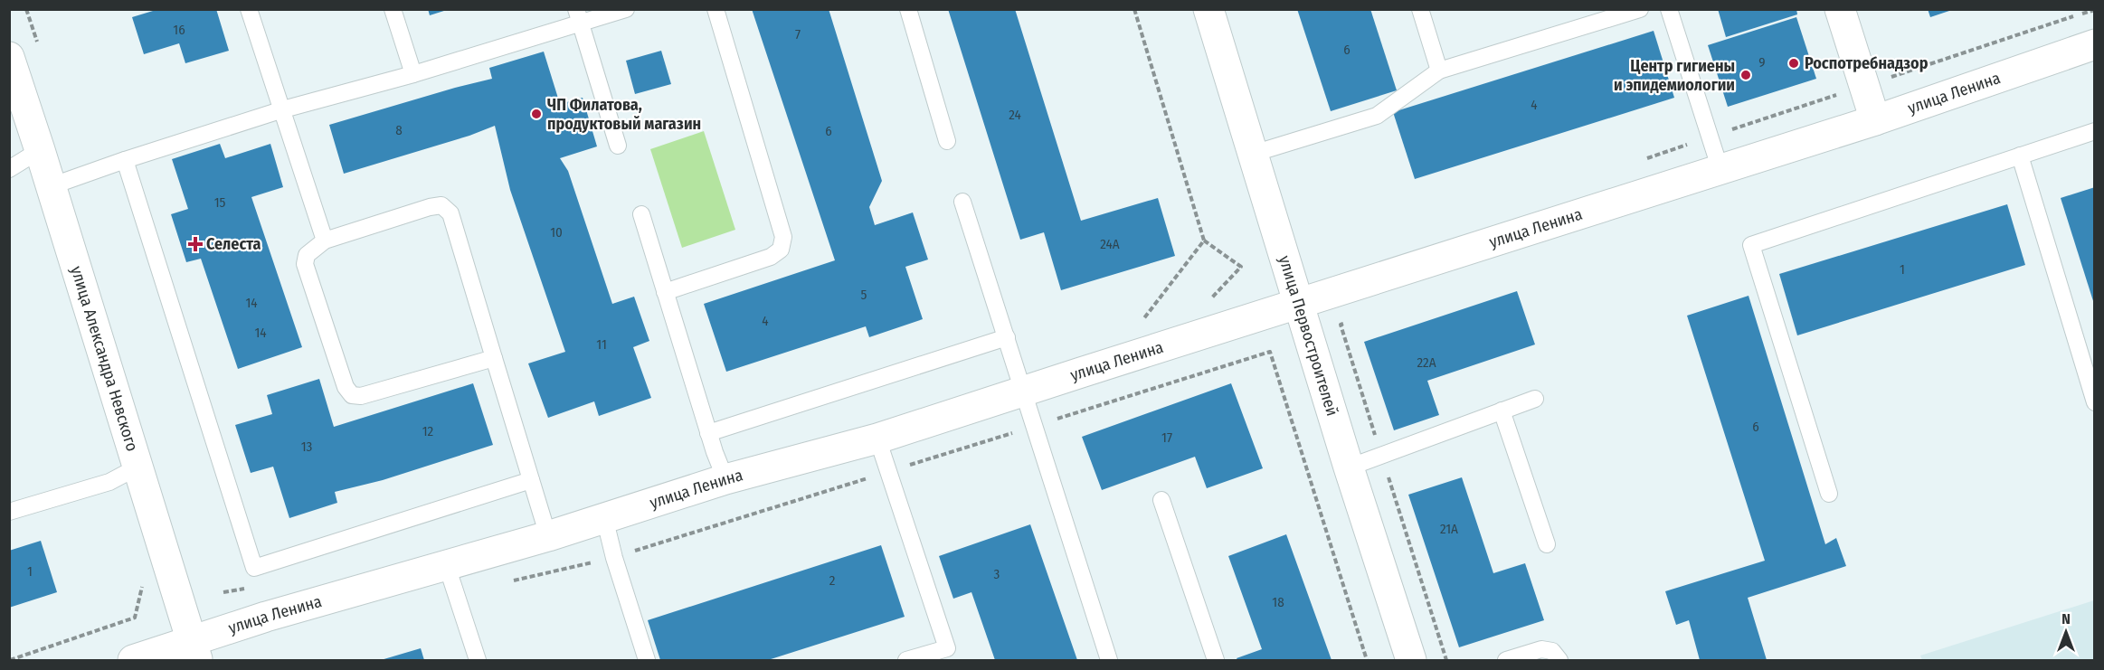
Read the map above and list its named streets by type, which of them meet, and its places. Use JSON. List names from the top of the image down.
{
  "streets": {
    "street": ["улица Ленина", "улица Первостроителей", "улица Александра Невского"]
  },
  "crossings": [
    ["улица Ленина", "улица Первостроителей"],
    ["улица Ленина", "улица Александра Невского"]
  ],
  "places": {
    "other": ["Роспотребнадзор", "Центр гигиены и эпидемиологии", "ЧП Филатова, продуктовый магазин"],
    "health": ["Селеста"]
  },
  "house_numbers": [
    "16",
    "7",
    "6",
    "9",
    "4",
    "24",
    "8",
    "6",
    "15",
    "10",
    "24А",
    "1",
    "5",
    "14",
    "4",
    "14",
    "11",
    "22А",
    "6",
    "12",
    "17",
    "13",
    "21А",
    "1",
    "3",
    "2",
    "18"
  ],
  "north": "top"
}
